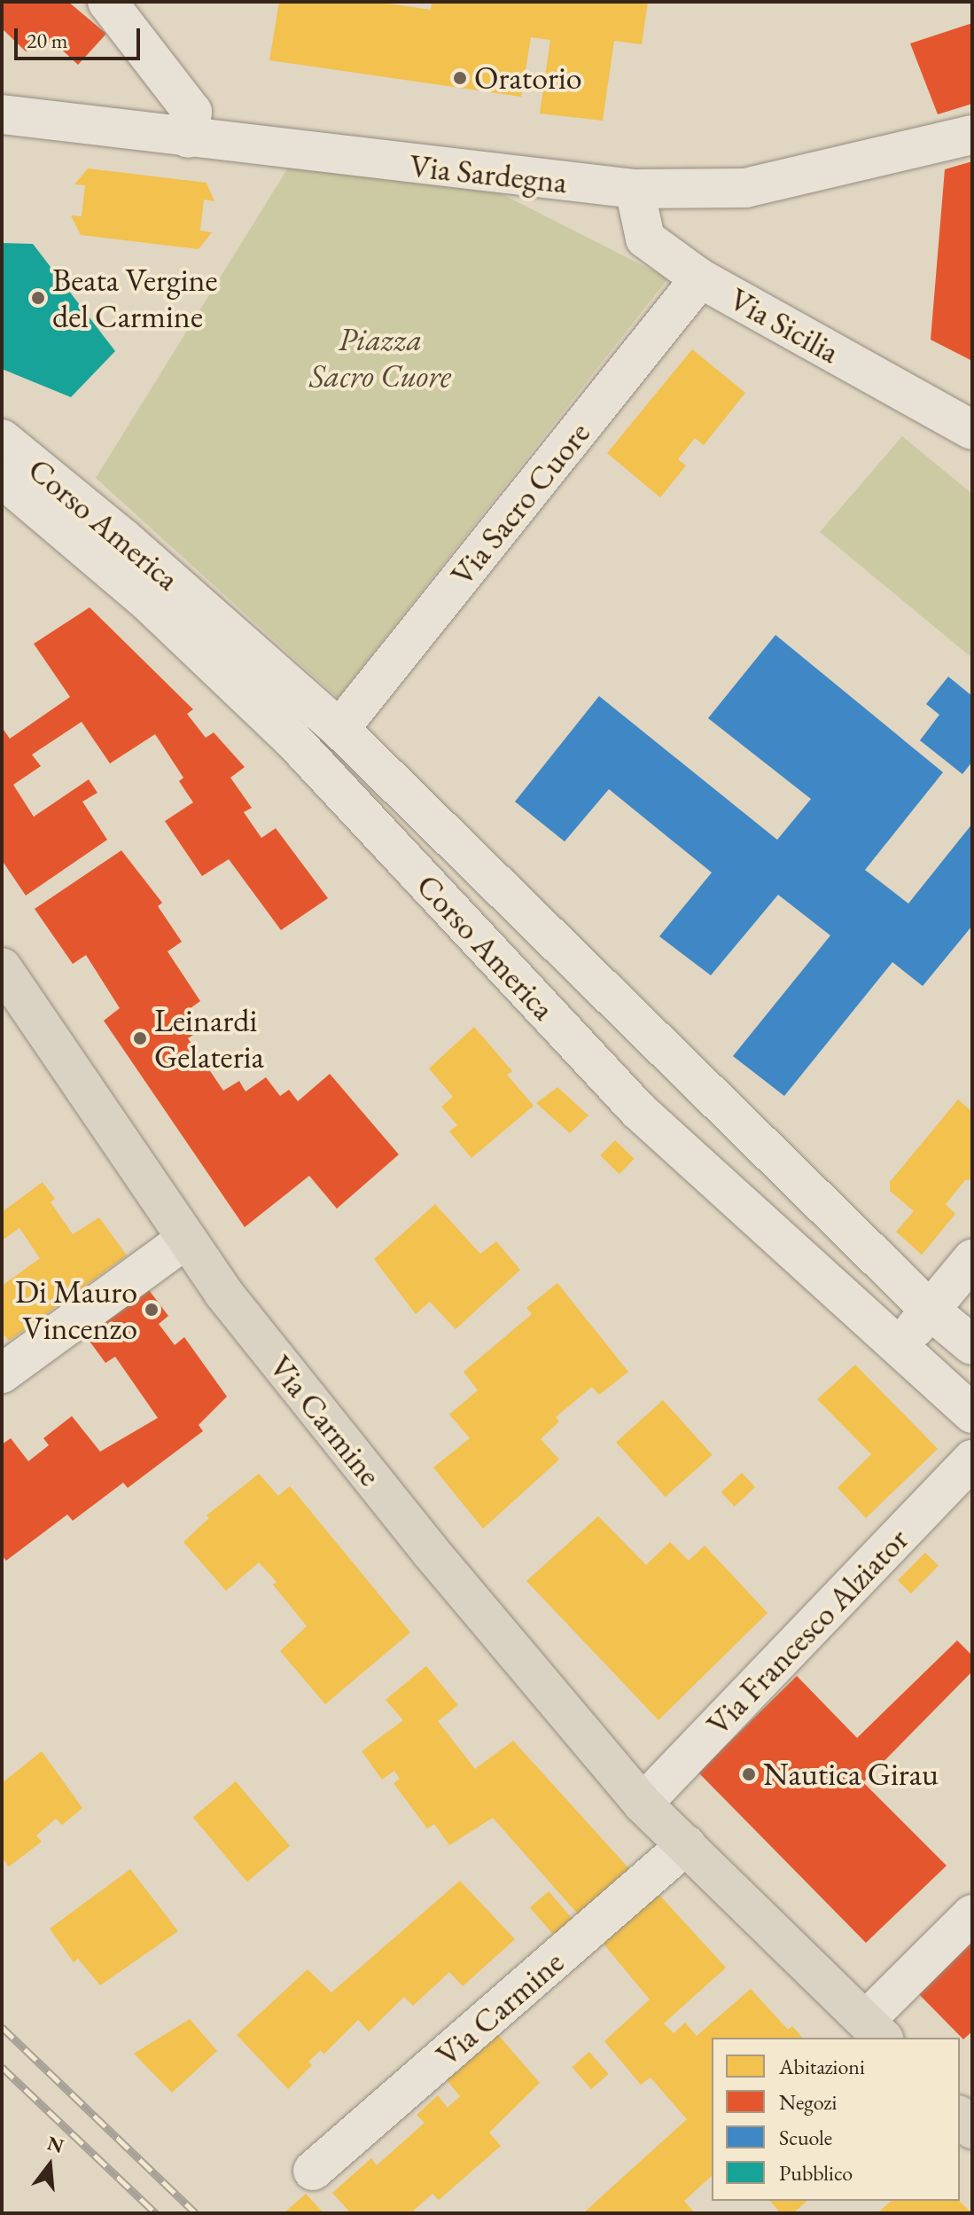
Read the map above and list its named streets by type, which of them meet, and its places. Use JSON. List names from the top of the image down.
{
  "streets": {
    "main road": ["Via Carmine"],
    "street": [
      "Via Sardegna",
      "Via Sicilia",
      "Via Sacro Cuore",
      "Corso America",
      "Via Francesco Alziator"
    ]
  },
  "crossings": [
    ["Via Sardegna", "Via Sicilia"],
    ["Via Sicilia", "Via Sacro Cuore"],
    ["Via Sacro Cuore", "Corso America"],
    ["Via Carmine", "Via Francesco Alziator"]
  ],
  "parks": ["Piazza Sacro Cuore"],
  "places": [
    "Oratorio",
    "Beata Vergine del Carmine",
    "Leinardi Gelateria",
    "Di Mauro Vincenzo",
    "Nautica Girau"
  ],
  "legend": [
    "Abitazioni",
    "Negozi",
    "Scuole",
    "Pubblico"
  ],
  "scale_bar": "20 m",
  "north": "top"
}
